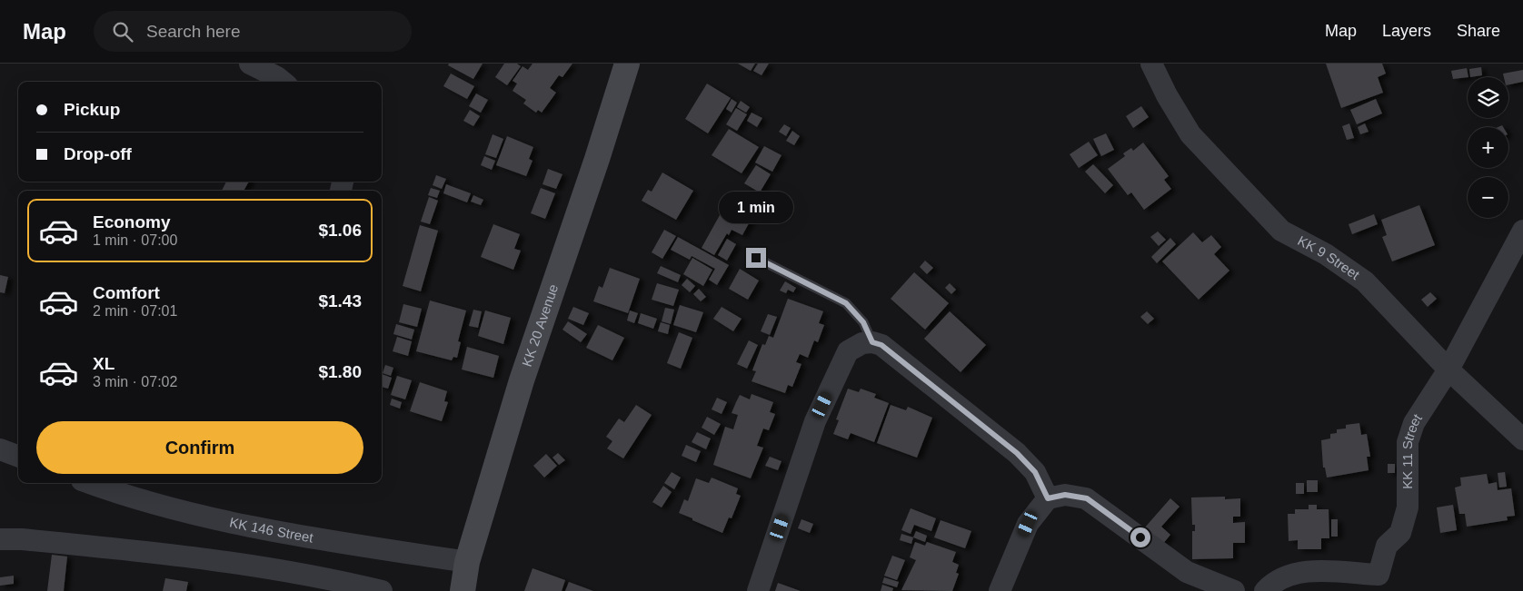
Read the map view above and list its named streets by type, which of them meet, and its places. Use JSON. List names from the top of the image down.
{
  "streets": {
    "main road": ["KK 20 Avenue"],
    "street": ["KK 9 Street", "KK 11 Street", "KK 146 Street"]
  },
  "crossings": [
    ["KK 9 Street", "KK 11 Street"],
    ["KK 20 Avenue", "KK 146 Street"]
  ],
  "page": {
    "header": "Map",
    "search": "Search here",
    "nav": ["Map", "Layers", "Share"],
    "map_buttons": ["+", "−"],
    "banner": ["Pickup", "Drop-off"],
    "bubble": "1 min",
    "list": [
      {
        "name": "Economy",
        "note": "1 min · 07:00",
        "value": "$1.06"
      },
      {
        "name": "Comfort",
        "note": "2 min · 07:01",
        "value": "$1.43"
      },
      {
        "name": "XL",
        "note": "3 min · 07:02",
        "value": "$1.80"
      }
    ],
    "buttons": "Confirm"
  }
}
